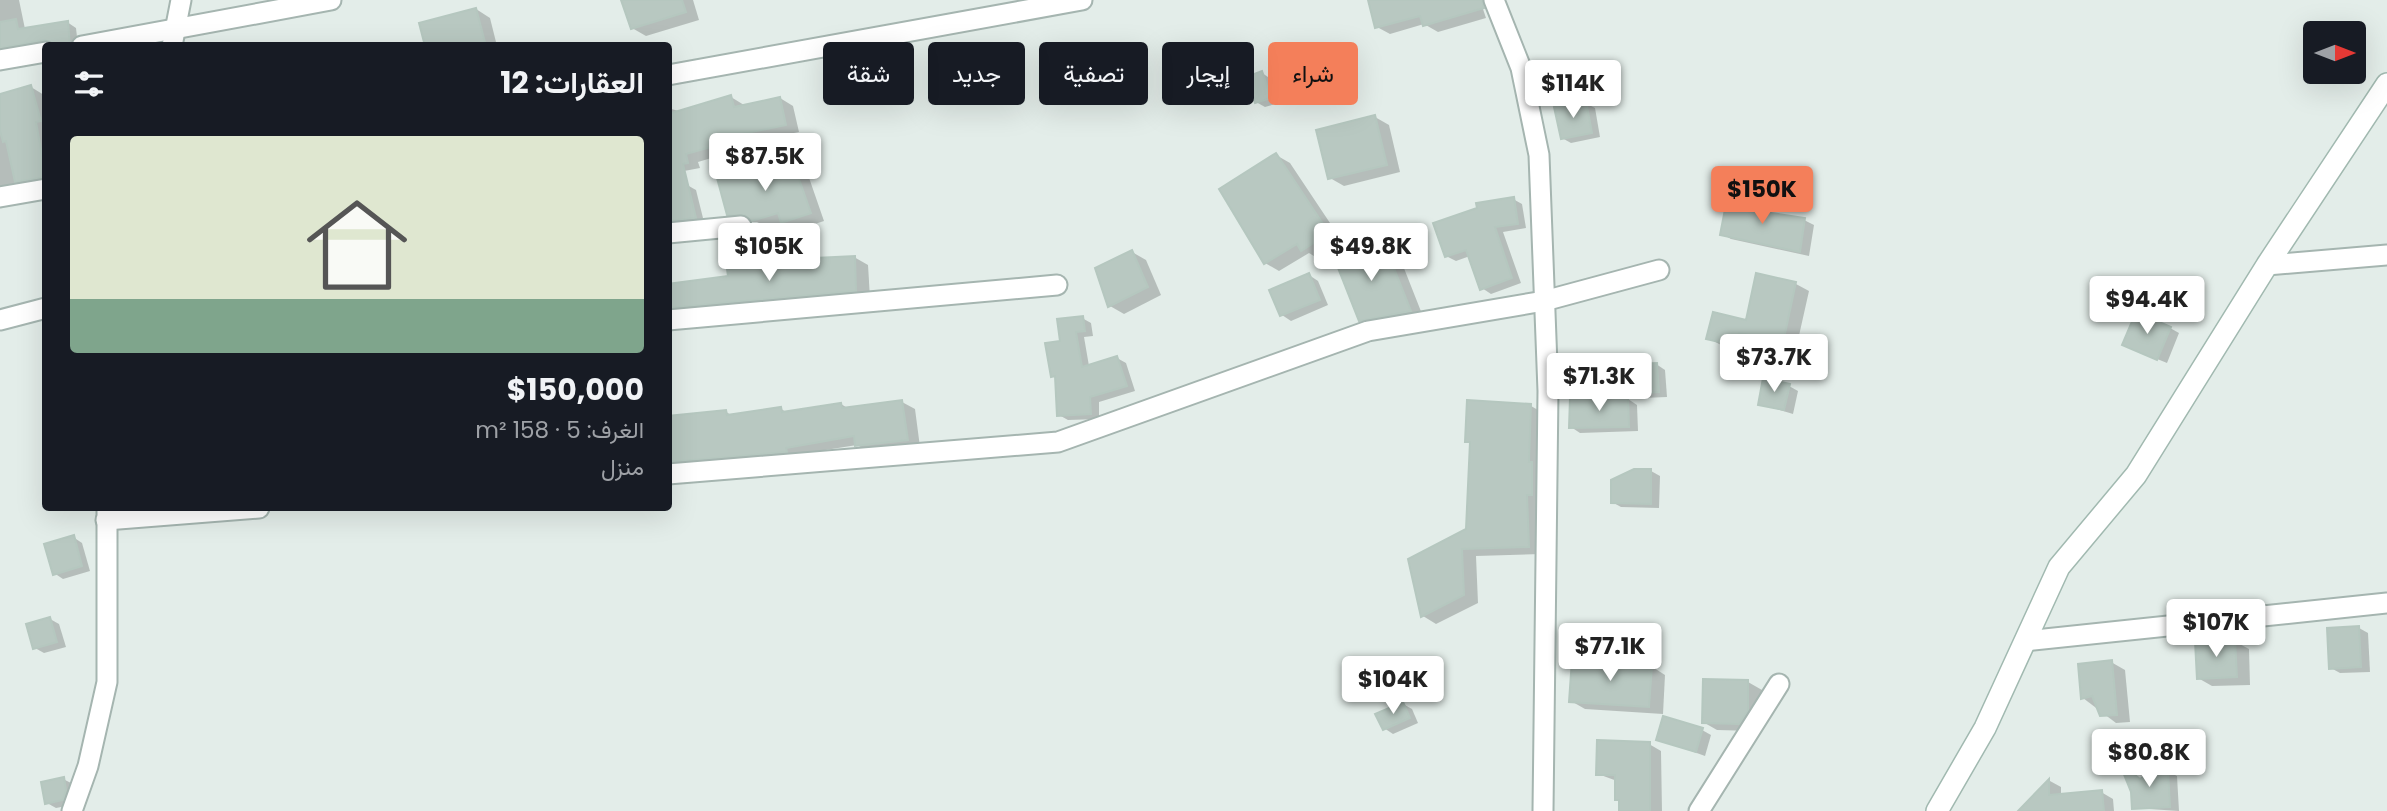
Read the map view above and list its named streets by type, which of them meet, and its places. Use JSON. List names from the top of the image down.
{
  "north": "right",
  "page": {
    "chip": [
      "شراء",
      "إيجار",
      "تصفية",
      "جديد",
      "شقة"
    ],
    "heading": "العقارات: 12",
    "price": [
      "$114K",
      "$87.5K",
      "$150K",
      "$105K",
      "$49.8K",
      "$94.4K",
      "$73.7K",
      "$71.3K",
      "$107K",
      "$77.1K",
      "$104K",
      "$80.8K"
    ],
    "list": [
      {
        "name": "$150,000",
        "note": "الغرف: 5 · 158 m² · منزل"
      }
    ]
  }
}
